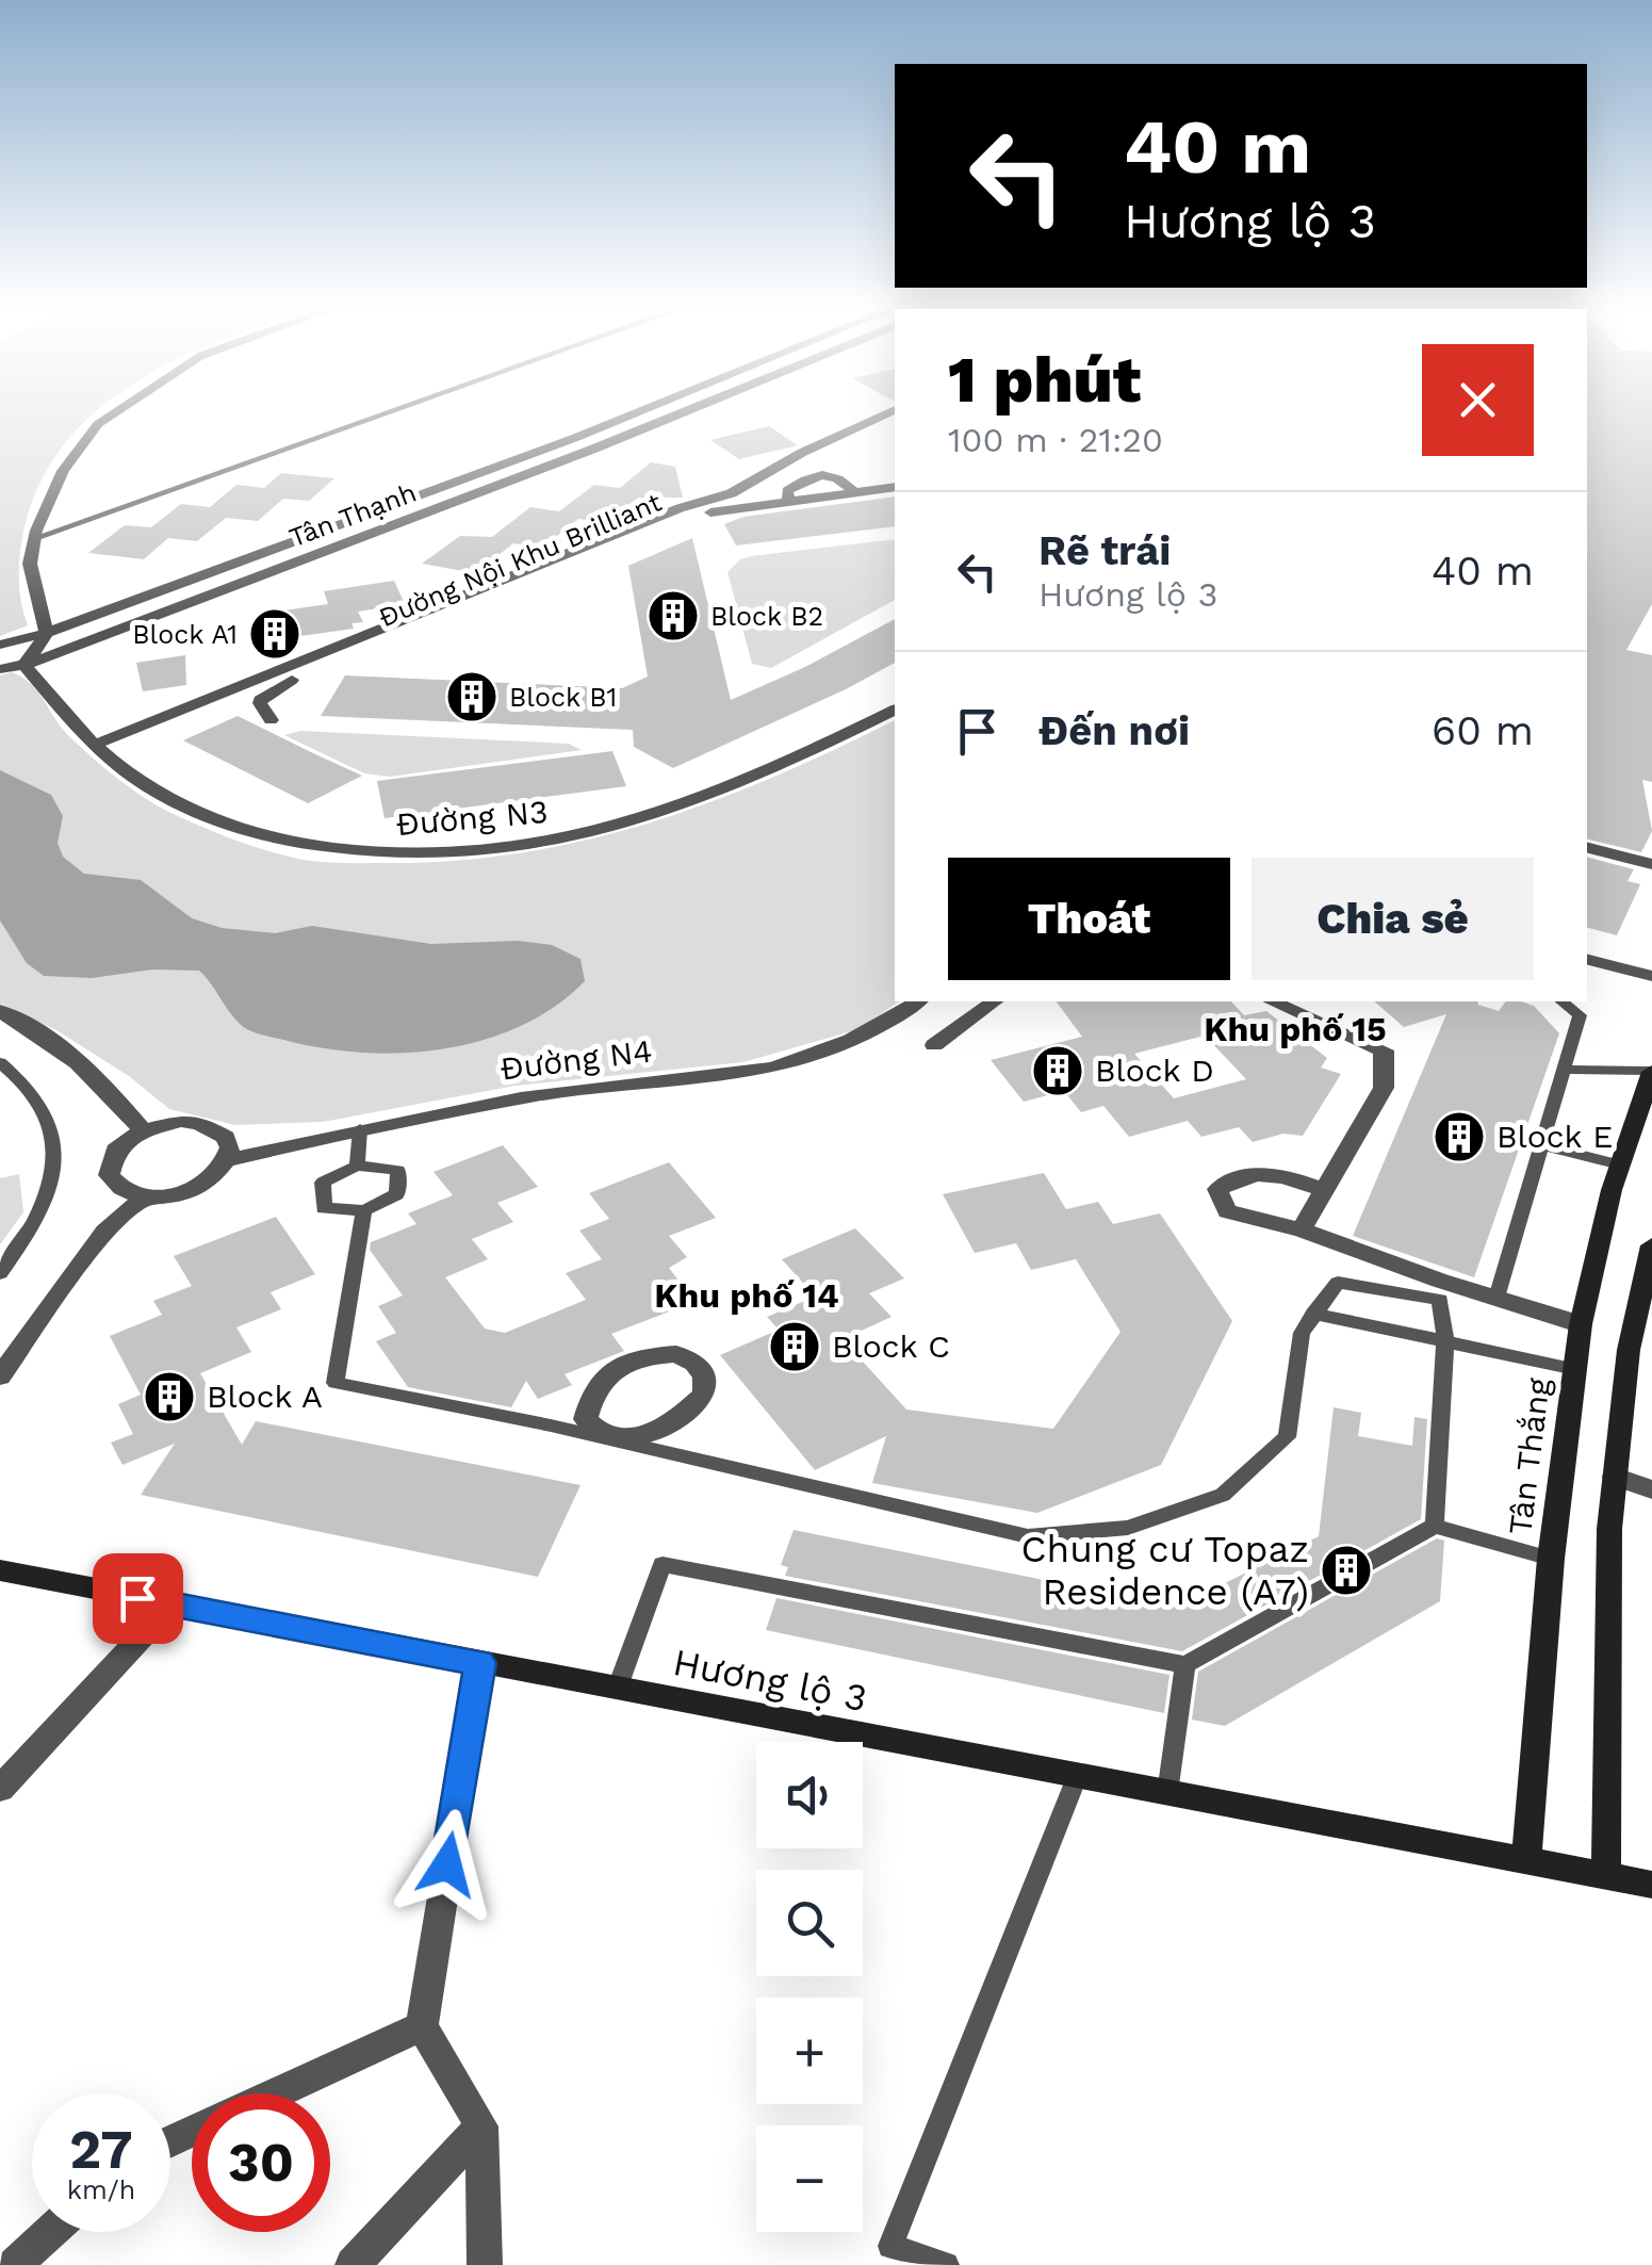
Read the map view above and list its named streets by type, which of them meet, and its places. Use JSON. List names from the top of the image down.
{
  "streets": {
    "street": [
      "Tân Thạnh",
      "Đường Nội Khu Brilliant",
      "Đường N3",
      "Đường N4",
      "Tân Thắng",
      "Hương lộ 3"
    ]
  },
  "crossings": [
    ["Tân Thạnh", "Đường N3"],
    ["Tân Thắng", "Hương lộ 3"]
  ],
  "districts": ["Khu phố 15", "Khu phố 14"],
  "places": {
    "building": [
      "Block B2",
      "Block A1",
      "Block B1",
      "Block D",
      "Block E",
      "Block C",
      "Block A",
      "Chung cư Topaz Residence (A7)"
    ]
  },
  "page": {
    "turn": ["40 m", "Hương lộ 3"],
    "heading": ["1 phút", "100 m · 21:20"],
    "list": [
      {
        "name": "Rẽ trái",
        "note": "Hương lộ 3",
        "value": "40 m"
      },
      {
        "name": "Đến nơi",
        "value": "60 m"
      }
    ],
    "buttons": ["Thoát", "Chia sẻ"],
    "map_buttons": ["+", "−"],
    "speed": "27 km/h",
    "limit": "30"
  }
}
